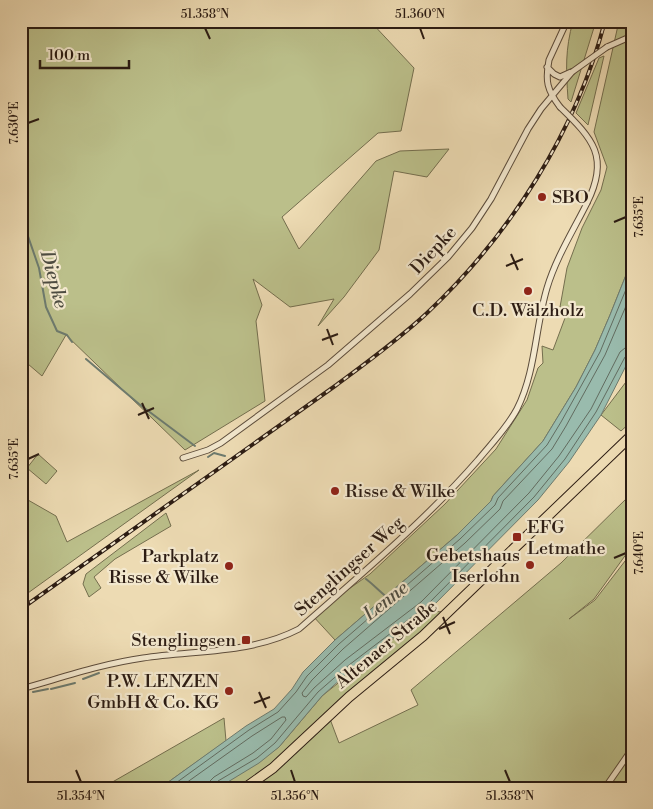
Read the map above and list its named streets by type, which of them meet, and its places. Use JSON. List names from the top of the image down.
{
  "streets": {
    "main road": ["Altenaer Straße"],
    "street": ["Diepke", "Stenglingser Weg"]
  },
  "crossings": [
    ["Diepke", "Stenglingser Weg"]
  ],
  "water": ["Diepke", "Lenne"],
  "places": {
    "other": [
      "SBO",
      "C.D. Wälzholz",
      "Risse & Wilke",
      "Gebetshaus Iserlohn",
      "Parkplatz Risse & Wilke",
      "P.W. LENZEN GmbH & Co. KG"
    ],
    "transit": ["EFG Letmathe", "Stenglingsen"]
  },
  "scale_bar": "100 m",
  "coordinates": [
    "51.358°N",
    "51.360°N",
    "7.630°E",
    "7.635°E",
    "7.640°E",
    "51.354°N",
    "51.356°N"
  ]
}
